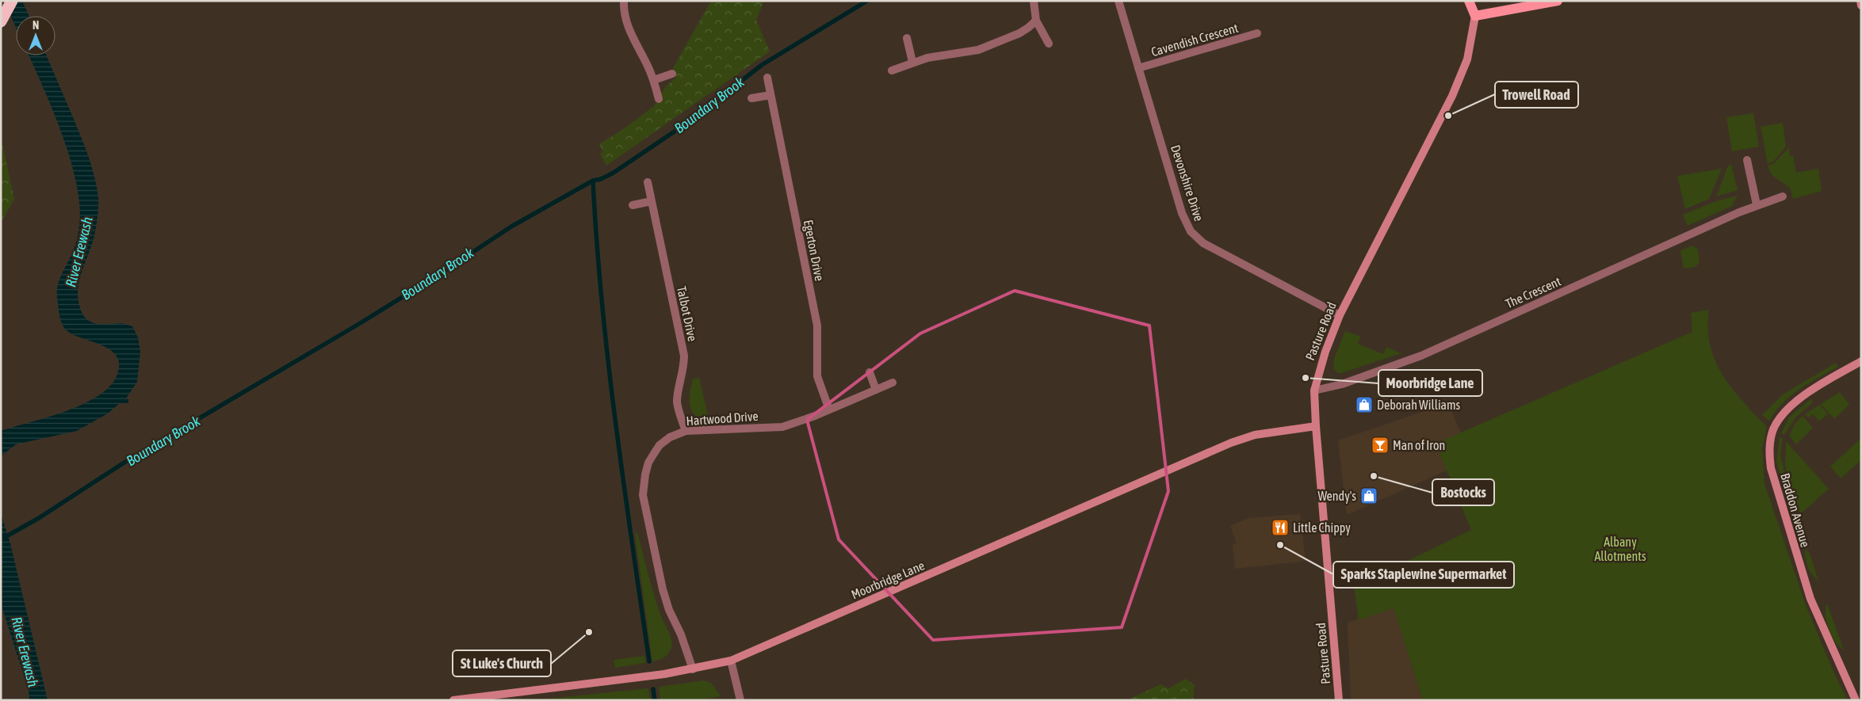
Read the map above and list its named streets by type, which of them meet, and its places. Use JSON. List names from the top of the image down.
{
  "streets": {
    "street": [
      "Cavendish Crescent",
      "Devonshire Drive",
      "Egerton Drive",
      "The Crescent",
      "Talbot Drive",
      "Pasture Road",
      "Hartwood Drive",
      "Braddon Avenue",
      "Moorbridge Lane"
    ]
  },
  "crossings": [
    ["Cavendish Crescent", "Devonshire Drive"],
    ["Devonshire Drive", "Pasture Road"],
    ["Egerton Drive", "Hartwood Drive"],
    ["The Crescent", "Pasture Road"],
    ["Talbot Drive", "Hartwood Drive"],
    ["Pasture Road", "Moorbridge Lane"],
    ["Hartwood Drive", "Moorbridge Lane"]
  ],
  "water": ["Boundary Brook", "River Erewash"],
  "parks": ["Albany Allotments"],
  "places": {
    "other": [
      "Trowell Road",
      "Moorbridge Lane",
      "Bostocks",
      "Sparks Staplewine Supermarket",
      "St Luke's Church"
    ],
    "shop": ["Deborah Williams", "Wendy's"],
    "bar": ["Man of Iron"],
    "restaurant": ["Little Chippy"]
  },
  "north": "top"
}
